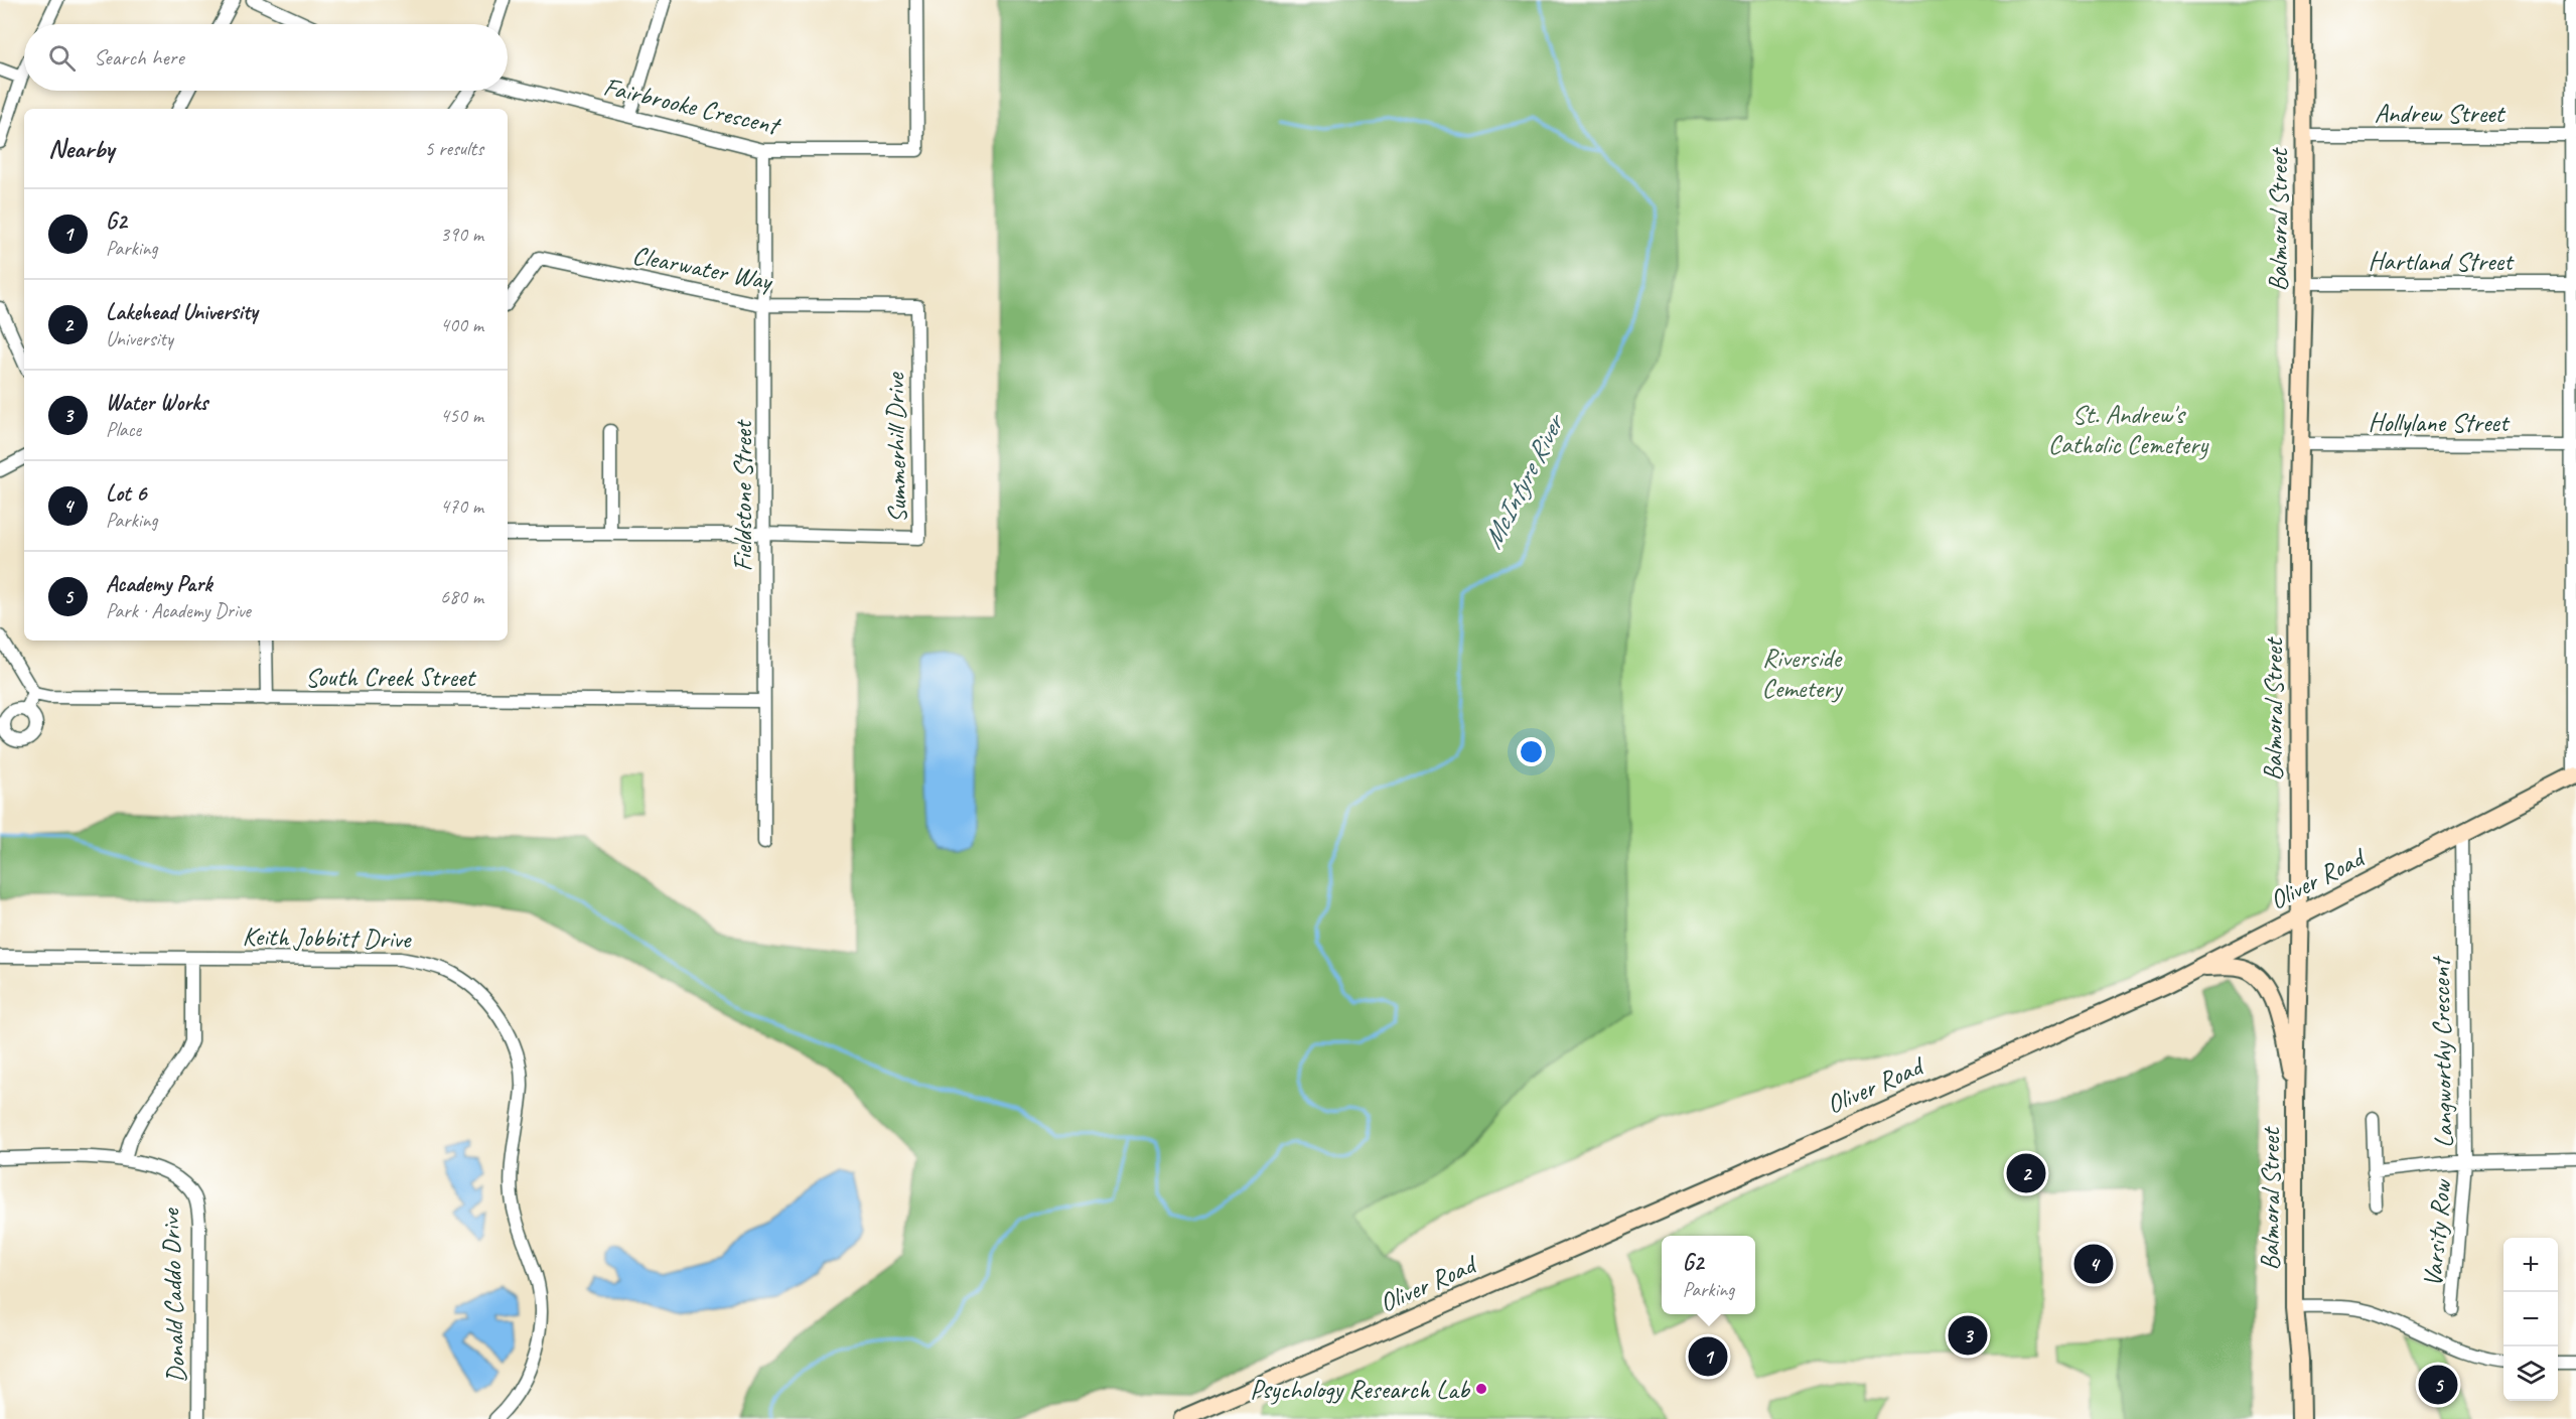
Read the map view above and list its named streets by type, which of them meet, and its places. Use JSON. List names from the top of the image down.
{
  "streets": {
    "main road": ["Balmoral Street", "Oliver Road"],
    "street": [
      "Fairbrooke Crescent",
      "Andrew Street",
      "Hartland Street",
      "Clearwater Way",
      "Hollylane Street",
      "Summerhill Drive",
      "Fieldstone Street",
      "South Creek Street",
      "Keith Jobbitt Drive",
      "Langworthy Crescent",
      "Varsity Row",
      "Donald Caddo Drive"
    ]
  },
  "crossings": [
    ["Fairbrooke Crescent", "Fieldstone Street"],
    ["Andrew Street", "Balmoral Street"],
    ["Balmoral Street", "Hartland Street"],
    ["Balmoral Street", "Hollylane Street"],
    ["Balmoral Street", "Oliver Road"],
    ["Clearwater Way", "Summerhill Drive"],
    ["Clearwater Way", "Fieldstone Street"],
    ["Summerhill Drive", "Fieldstone Street"],
    ["Fieldstone Street", "South Creek Street"],
    ["Oliver Road", "Langworthy Crescent"],
    ["Langworthy Crescent", "Varsity Row"]
  ],
  "water": ["McIntyre River"],
  "parks": ["St. Andrew's Catholic Cemetery", "Riverside Cemetery"],
  "places": ["Psychology Research Lab"],
  "page": {
    "search": "Search here",
    "heading": ["Nearby", "5 results"],
    "list": [
      {
        "mark": "1",
        "name": "G2",
        "note": "Parking",
        "value": "390 m"
      },
      {
        "mark": "2",
        "name": "Lakehead University",
        "note": "University",
        "value": "400 m"
      },
      {
        "mark": "3",
        "name": "Water Works",
        "note": "Place",
        "value": "450 m"
      },
      {
        "mark": "4",
        "name": "Lot 6",
        "note": "Parking",
        "value": "470 m"
      },
      {
        "mark": "5",
        "name": "Academy Park",
        "note": "Park · Academy Drive",
        "value": "680 m"
      }
    ],
    "pins": [
      "2",
      "4",
      "3",
      "1",
      "5"
    ],
    "popup": ["G2", "Parking"],
    "map_buttons": ["+", "−"]
  }
}
